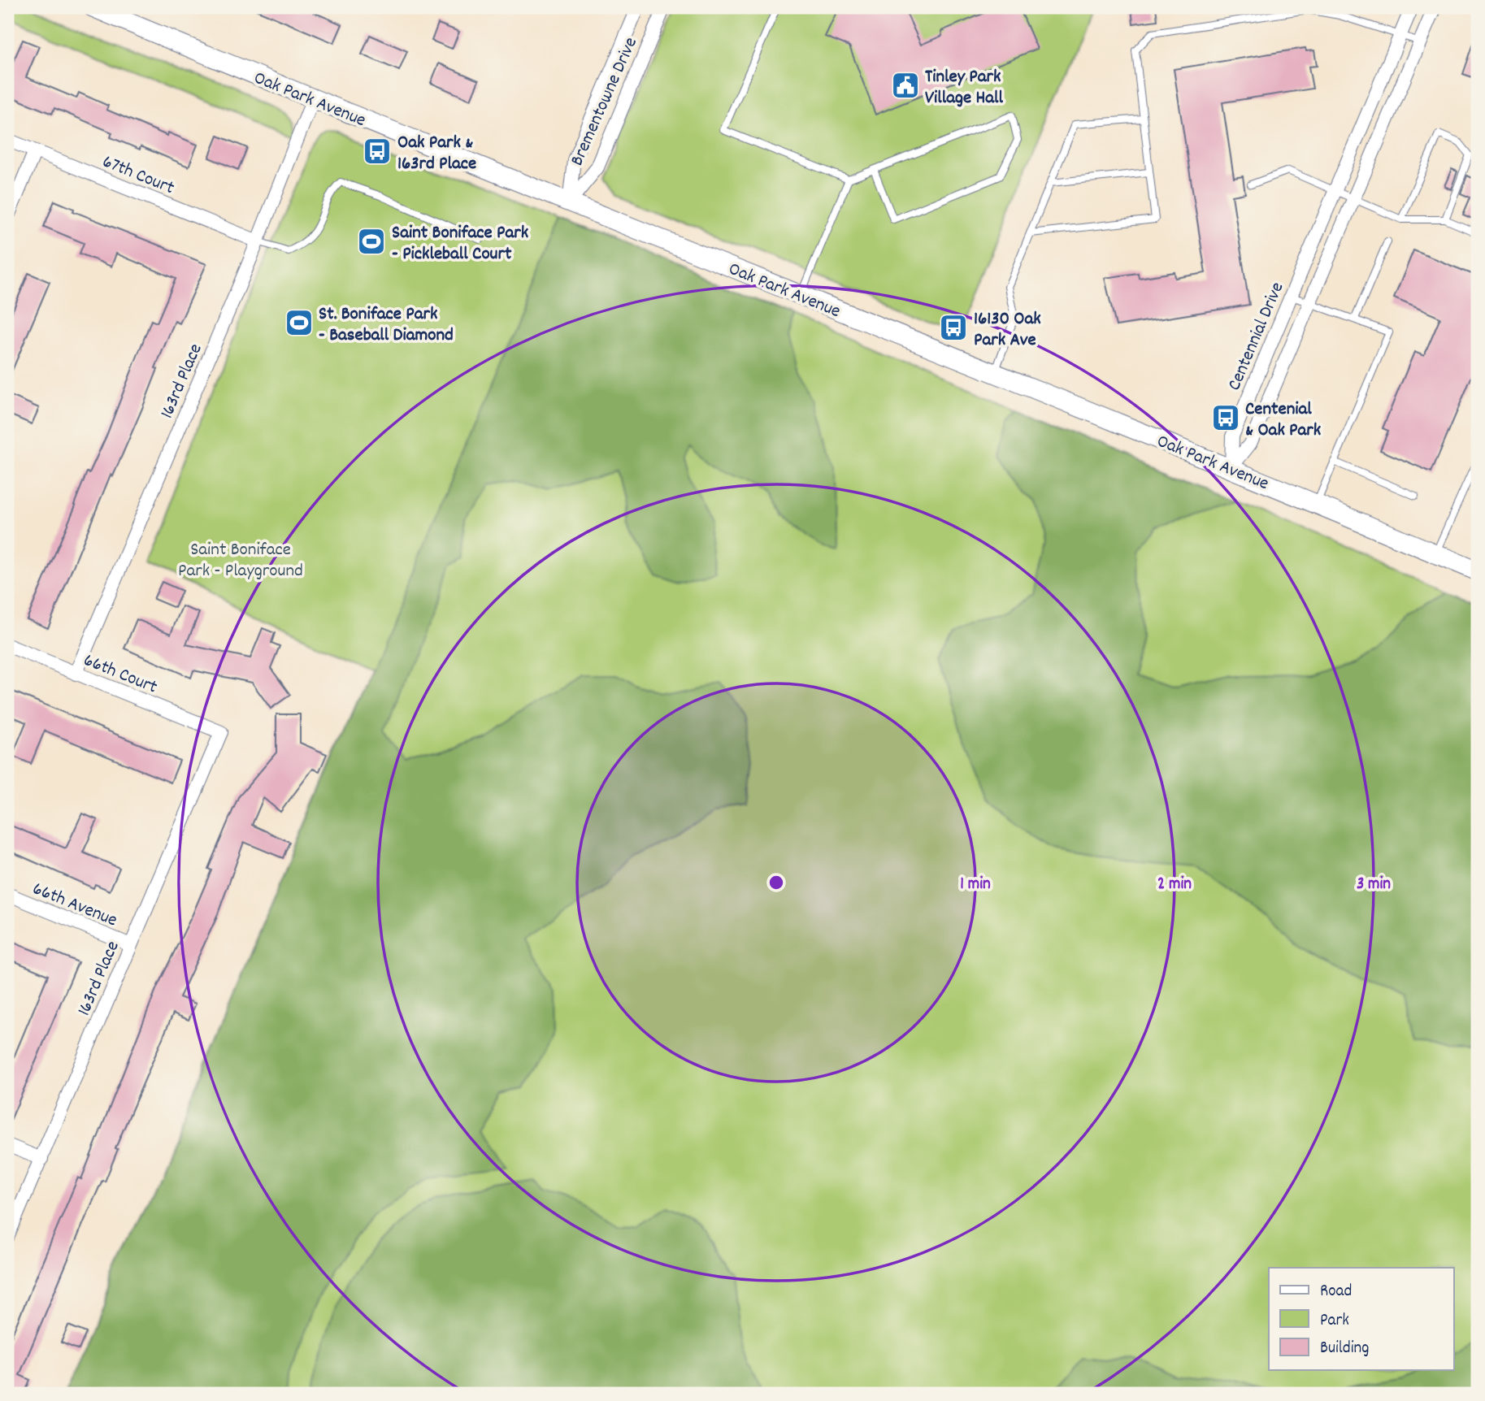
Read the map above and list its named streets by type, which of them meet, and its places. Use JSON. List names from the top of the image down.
{
  "streets": {
    "street": [
      "Oak Park Avenue",
      "Brementowne Drive",
      "67th Court",
      "Centennial Drive",
      "163rd Place",
      "66th Court",
      "66th Avenue"
    ]
  },
  "crossings": [
    ["Oak Park Avenue", "Brementowne Drive"],
    ["Oak Park Avenue", "Centennial Drive"],
    ["Oak Park Avenue", "163rd Place"],
    ["67th Court", "163rd Place"],
    ["163rd Place", "66th Court"],
    ["163rd Place", "66th Avenue"]
  ],
  "parks": ["Saint Boniface Park - Playground"],
  "places": {
    "public building": ["Tinley Park Village Hall"],
    "bus stop": ["Oak Park & 163rd Place", "16130 Oak Park Ave", "Centenial & Oak Park"],
    "sports": ["Saint Boniface Park - Pickleball Court", "St. Boniface Park - Baseball Diamond"]
  },
  "legend": ["Road", "Park", "Building"],
  "rings": ["1 min", "2 min", "3 min"]
}
